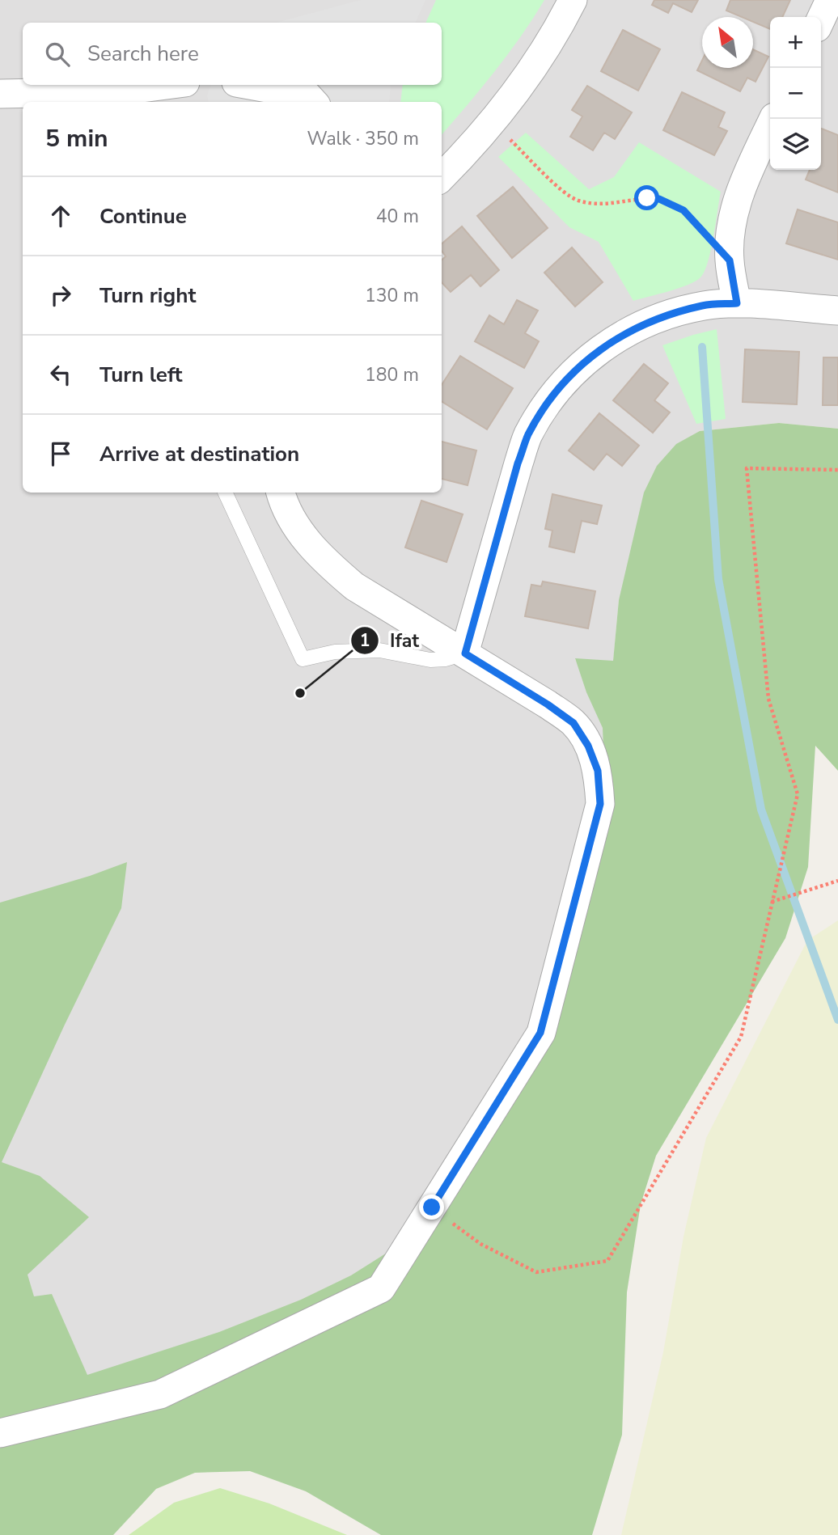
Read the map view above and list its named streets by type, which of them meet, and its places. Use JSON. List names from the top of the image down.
{
  "places": ["Ifat"],
  "north": "top left",
  "page": {
    "map_buttons": ["+", "−"],
    "search": "Search here",
    "heading": ["5 min", "Walk · 350 m"],
    "list": [
      ["Continue", "40 m"],
      ["Turn right", "130 m"],
      ["Turn left", "180 m"],
      "Arrive at destination"
    ]
  }
}
